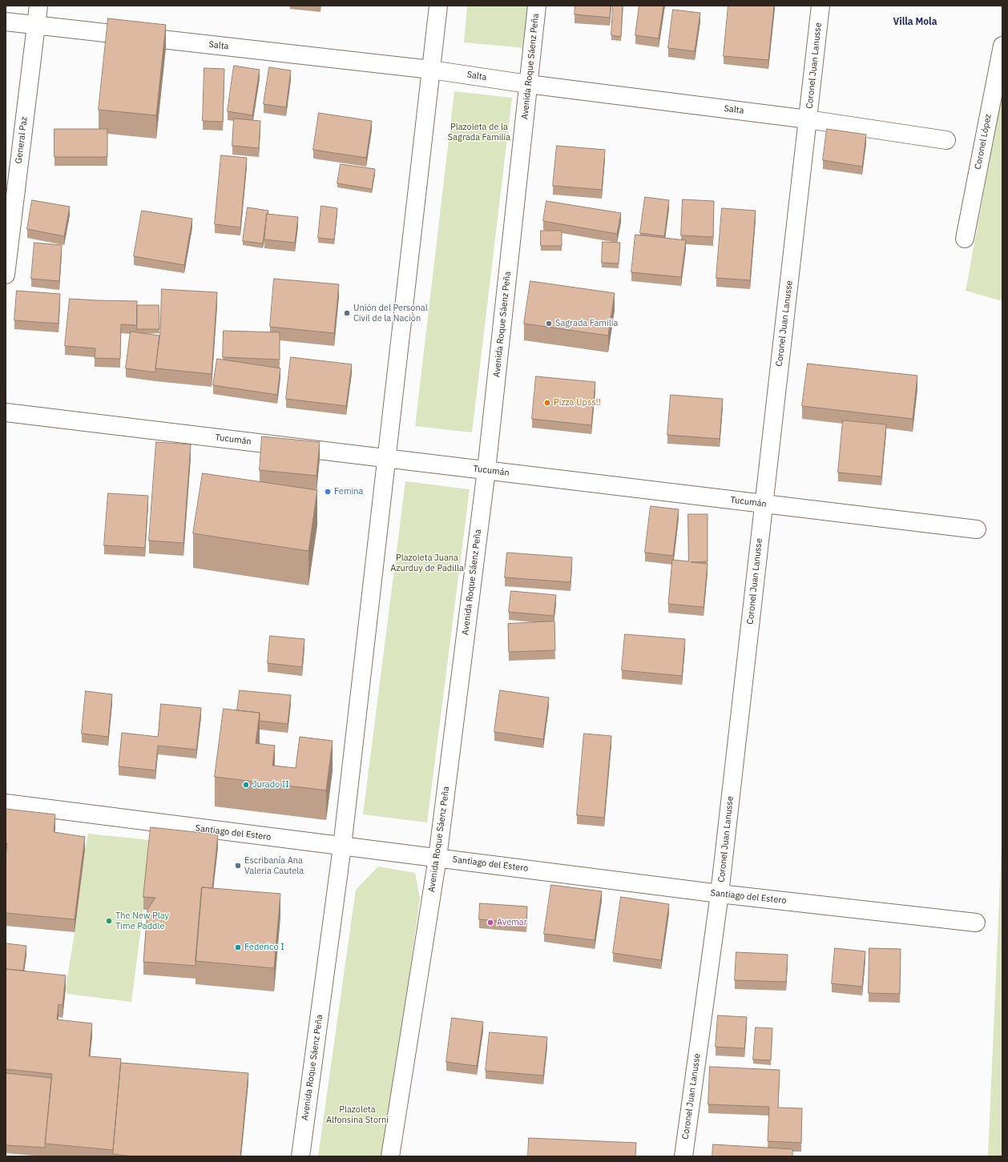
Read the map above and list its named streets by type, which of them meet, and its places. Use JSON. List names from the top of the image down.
{
  "streets": {
    "street": [
      "Salta",
      "Coronel Juan Lanusse",
      "Avenida Roque Sáenz Peña",
      "General Paz",
      "Coronel López",
      "Tucumán",
      "Santiago del Estero"
    ]
  },
  "crossings": [
    ["Salta", "Coronel Juan Lanusse"],
    ["Salta", "Avenida Roque Sáenz Peña"],
    ["Salta", "General Paz"],
    ["Coronel Juan Lanusse", "Tucumán"],
    ["Coronel Juan Lanusse", "Santiago del Estero"],
    ["Avenida Roque Sáenz Peña", "Tucumán"],
    ["Avenida Roque Sáenz Peña", "Santiago del Estero"]
  ],
  "districts": ["Villa Mola"],
  "parks": ["Plazoleta de la Sagrada Familia", "Plazoleta Juana Azurduy de Padilla", "Plazoleta Alfonsina Storni"],
  "places": [
    "Unión del Personal Civil de la Nación",
    "Sagrada Familia",
    "Pizza Upss!!",
    "Femina",
    "Jurado II",
    "Escribanía Ana Valeria Cautela",
    "The New Play Time Paddle",
    "Avemar",
    "Federico I"
  ]
}
